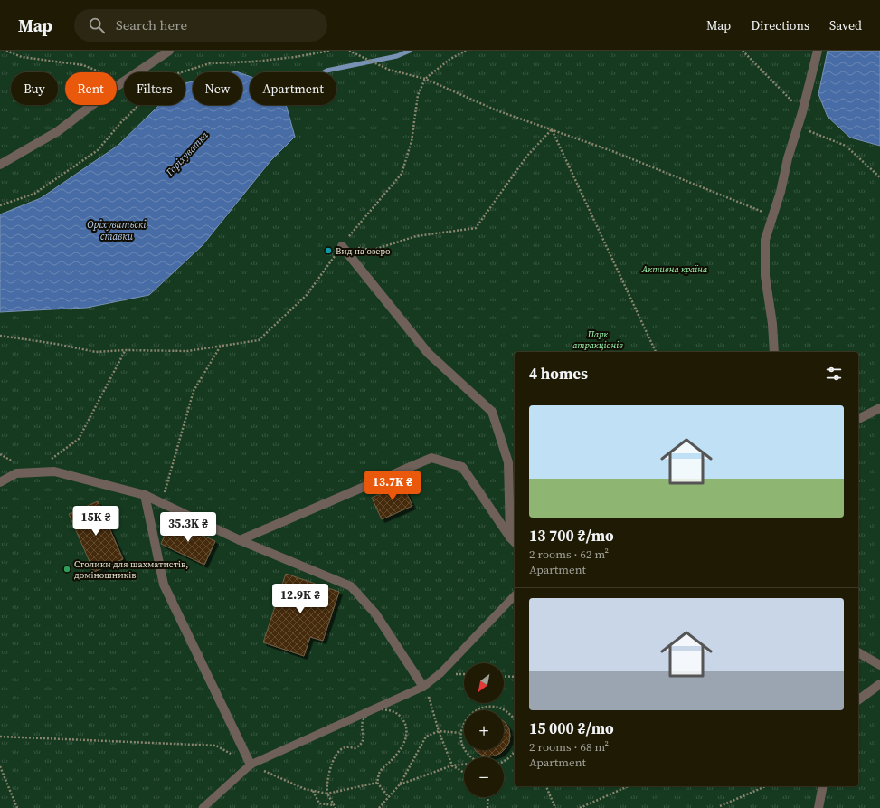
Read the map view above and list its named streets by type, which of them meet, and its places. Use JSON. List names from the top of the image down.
{
  "water": ["Горіхуватка", "Оріхуватьскі ставки"],
  "parks": ["Активна країна", "Парк атракціонів"],
  "places": ["Вид на озеро", "Столики для шахматистів, доміношників"],
  "north": "bottom left",
  "page": {
    "header": "Map",
    "search": "Search here",
    "nav": ["Map", "Directions", "Saved"],
    "chip": [
      "Buy",
      "Rent",
      "Filters",
      "New",
      "Apartment"
    ],
    "heading": "4 homes",
    "list": [
      {
        "name": "13 700 ₴/mo",
        "note": "2 rooms · 62 m² · Apartment"
      },
      {
        "name": "15 000 ₴/mo",
        "note": "2 rooms · 68 m² · Apartment"
      }
    ],
    "price": [
      "13.7K ₴",
      "15K ₴",
      "35.3K ₴",
      "12.9K ₴"
    ],
    "map_buttons": ["+", "−"]
  }
}
